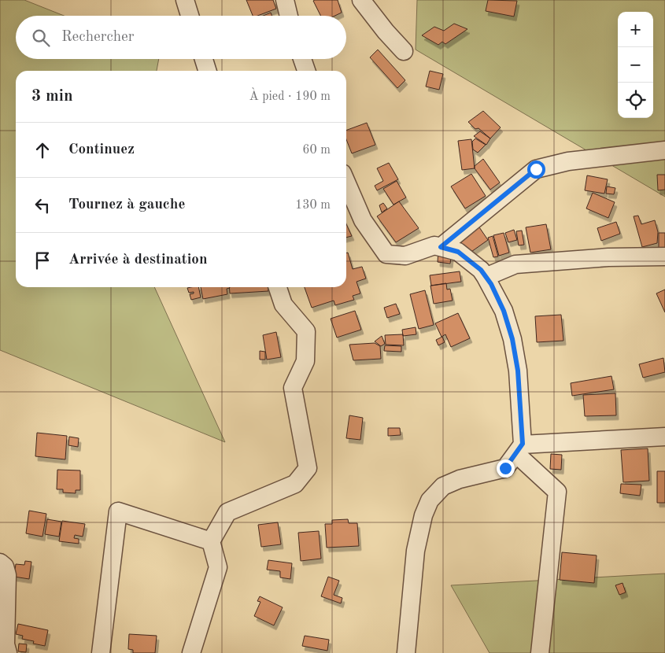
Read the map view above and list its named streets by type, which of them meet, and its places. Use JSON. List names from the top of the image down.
{
  "page": {
    "map_buttons": ["+", "−"],
    "search": "Rechercher",
    "heading": ["3 min", "À pied · 190 m"],
    "list": [
      ["Continuez", "60 m"],
      ["Tournez à gauche", "130 m"],
      "Arrivée à destination"
    ]
  }
}
